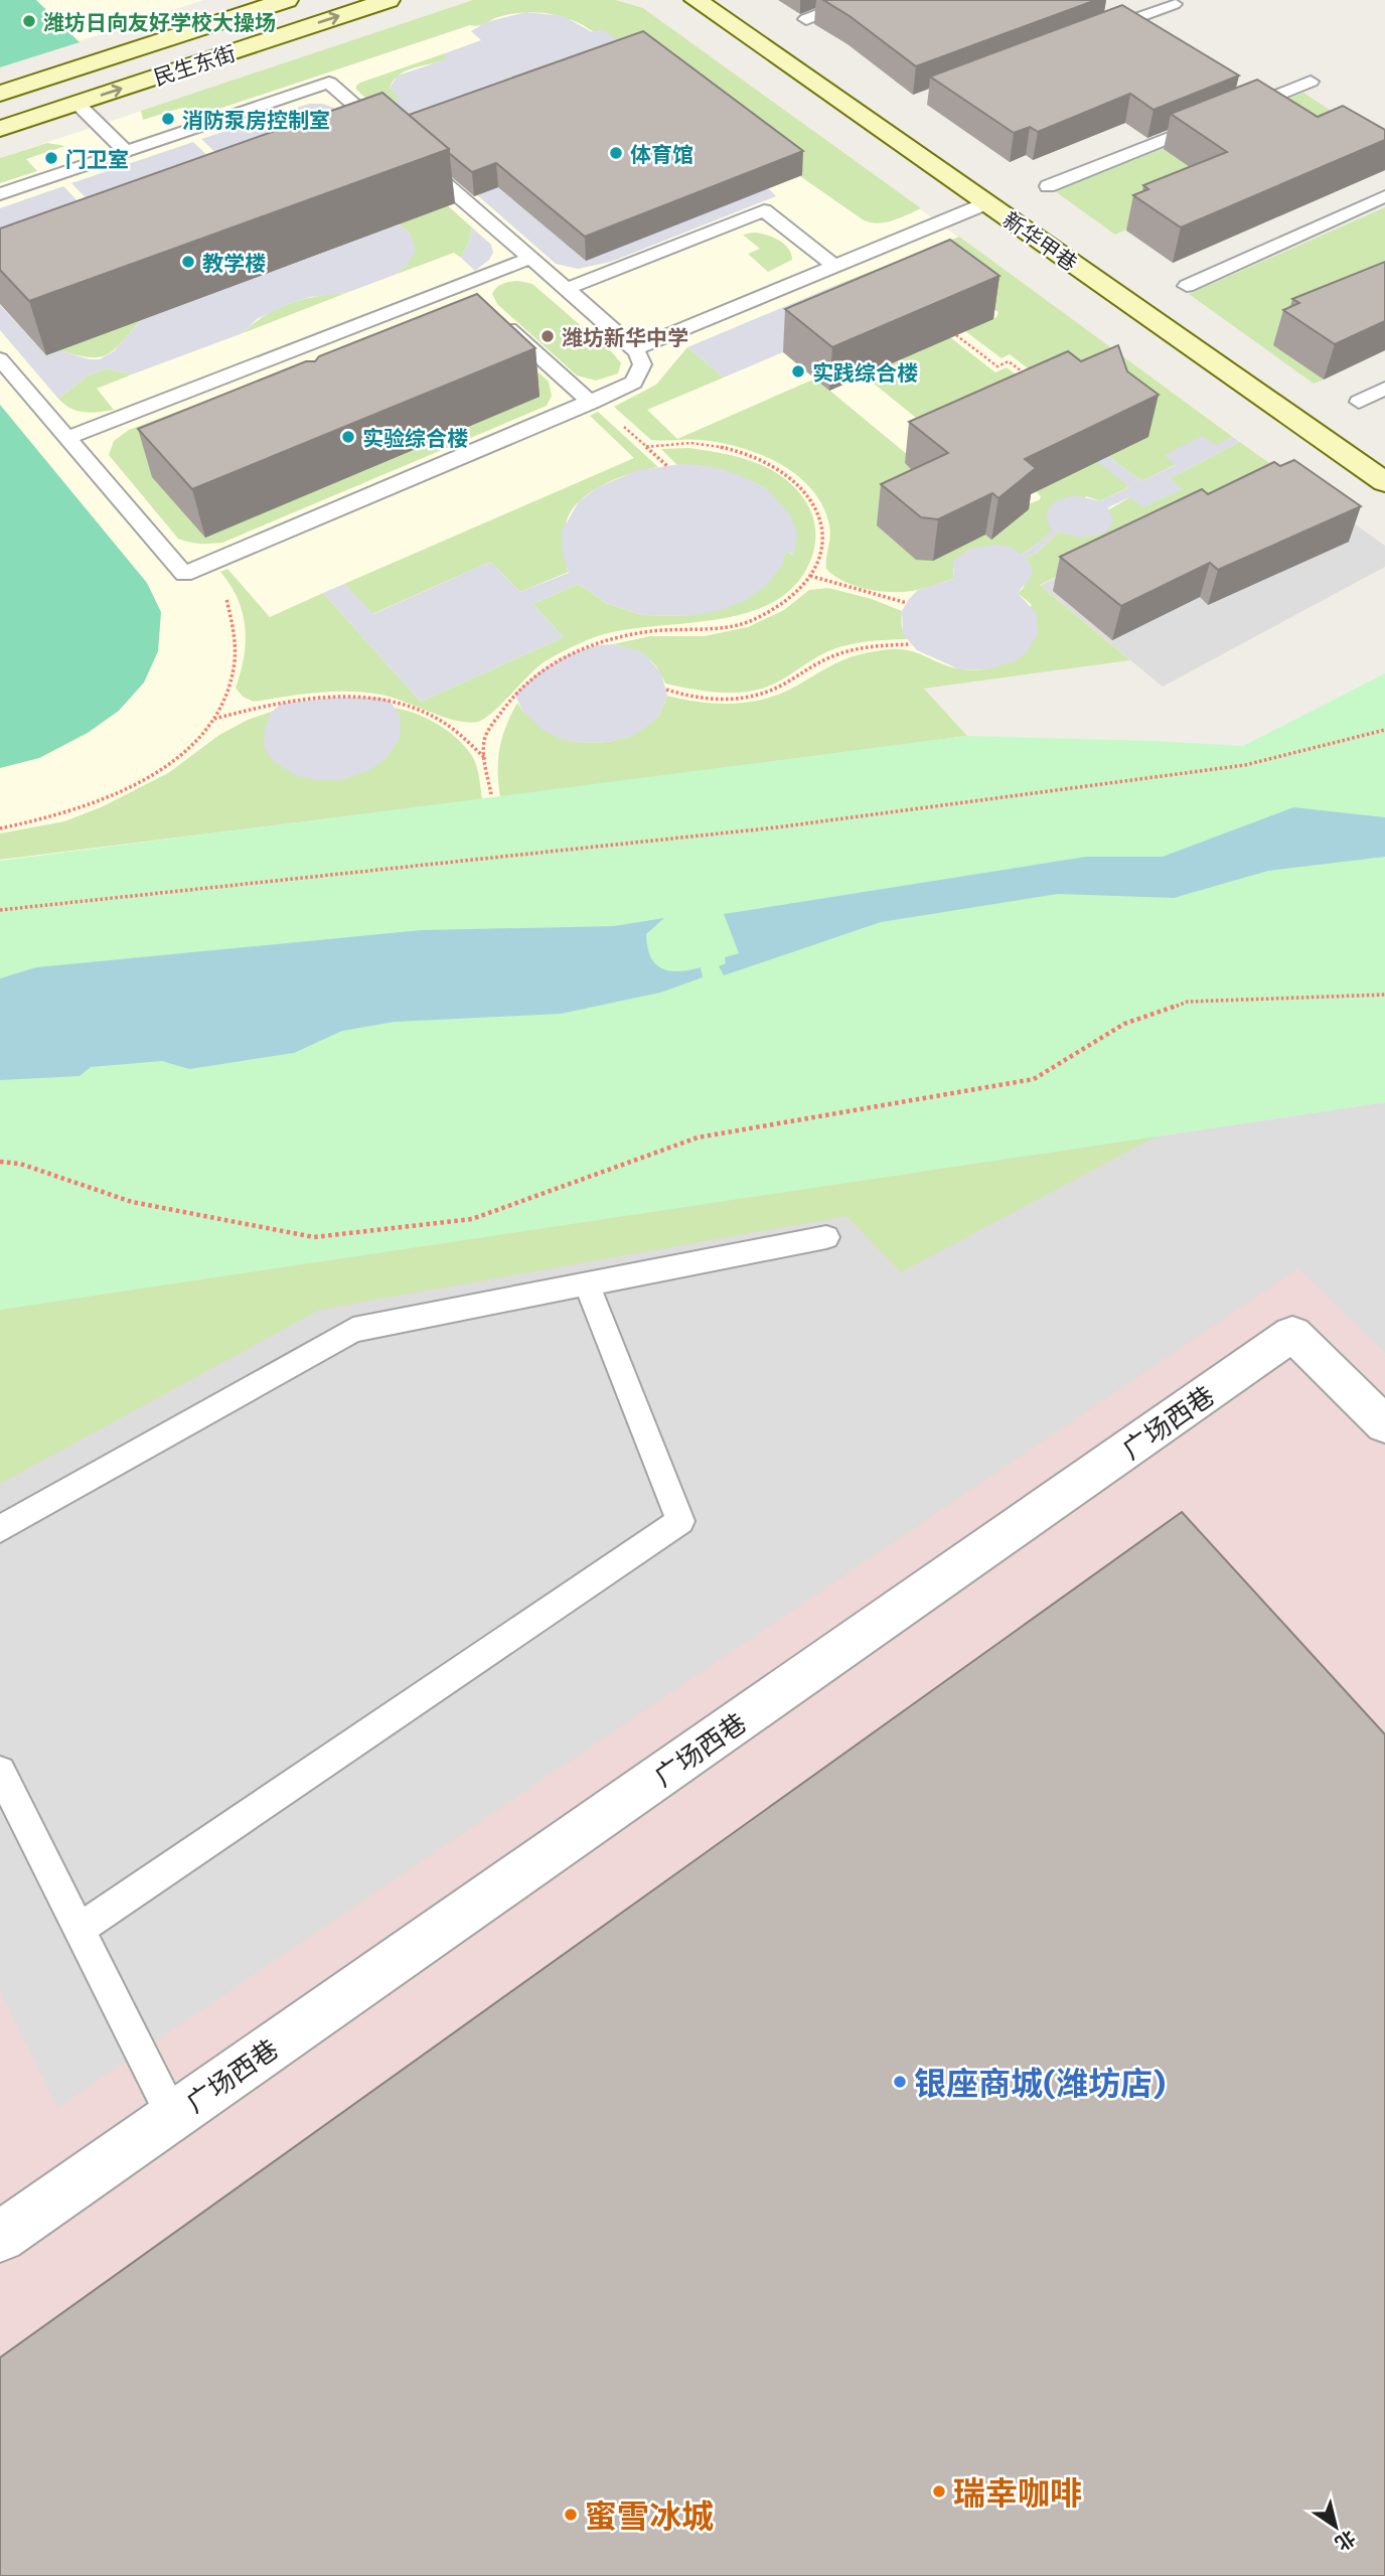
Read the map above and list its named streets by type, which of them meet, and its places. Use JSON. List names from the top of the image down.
{
  "streets": {
    "street": ["民生东街", "新华甲巷", "广场西巷"]
  },
  "places": [
    "潍坊日向友好学校大操场",
    "消防泵房控制室",
    "体育馆",
    "门卫室",
    "教学楼",
    "潍坊新华中学",
    "实践综合楼",
    "实验综合楼",
    "银座商城(潍坊店)",
    "瑞幸咖啡",
    "蜜雪冰城"
  ],
  "north": "bottom right"
}
